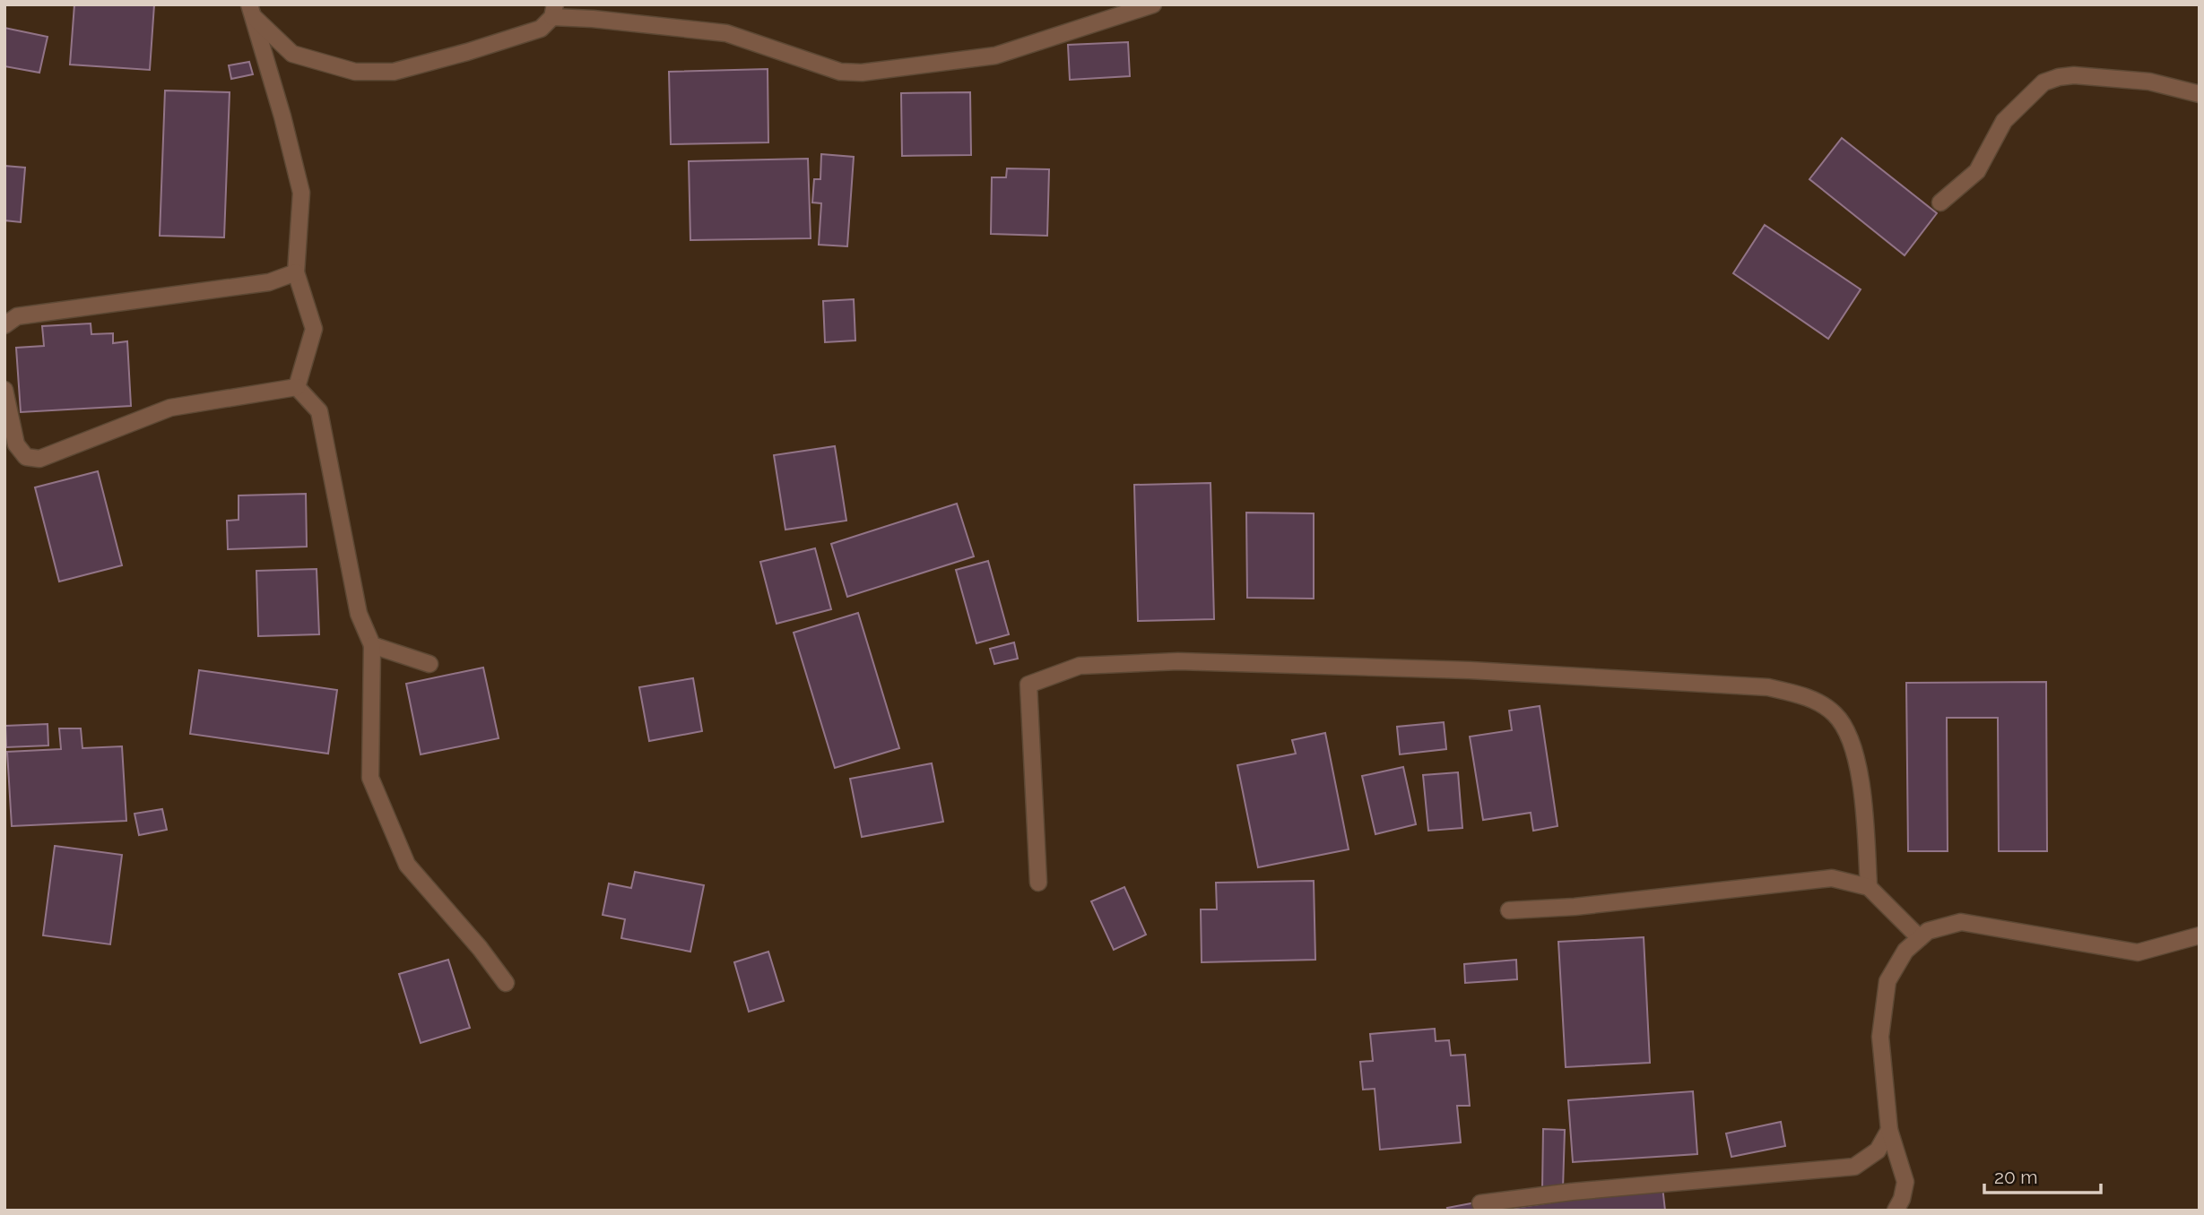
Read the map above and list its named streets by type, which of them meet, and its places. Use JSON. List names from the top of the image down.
{
  "scale_bar": "20 m"
}
